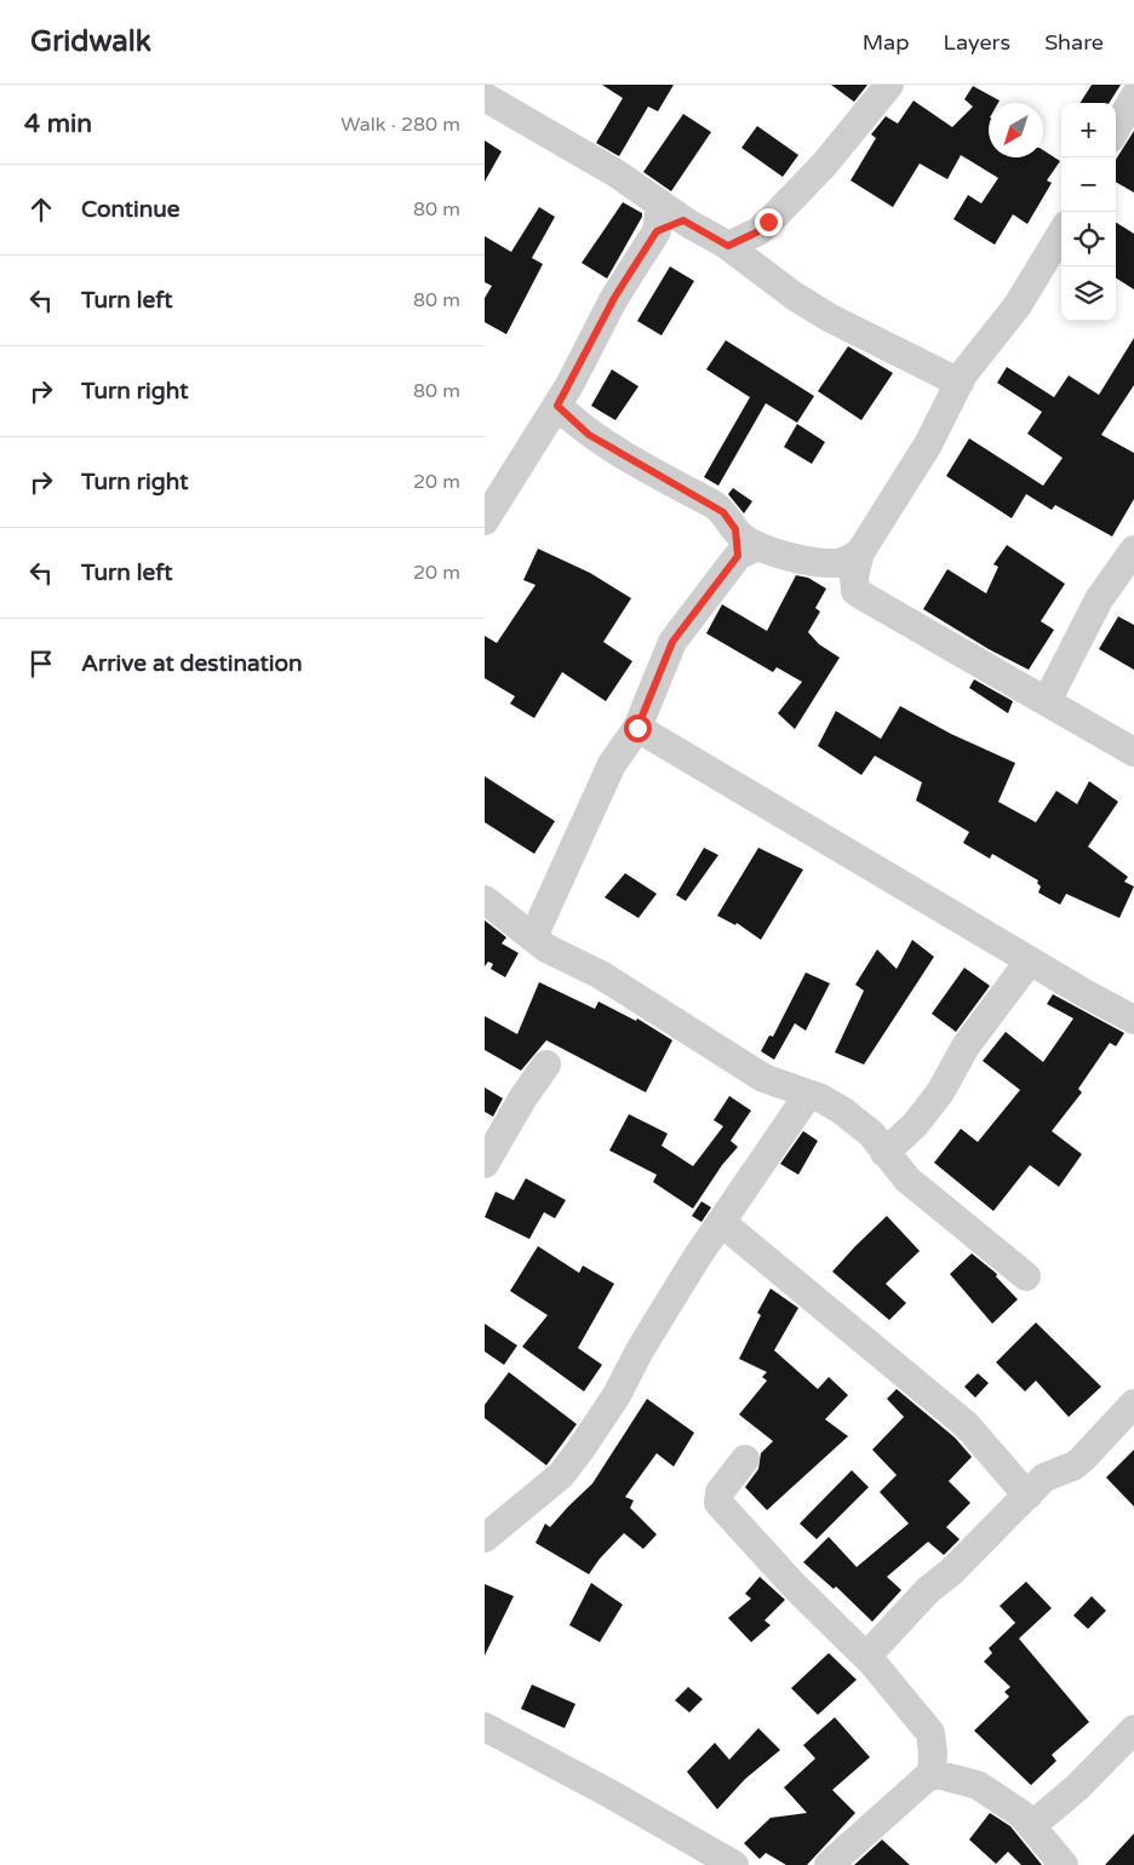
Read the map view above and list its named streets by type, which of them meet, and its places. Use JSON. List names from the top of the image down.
{
  "north": "bottom left",
  "page": {
    "header": "Gridwalk",
    "nav": ["Map", "Layers", "Share"],
    "heading": ["4 min", "Walk · 280 m"],
    "map_buttons": ["+", "−"],
    "list": [
      ["Continue", "80 m"],
      ["Turn left", "80 m"],
      ["Turn right", "80 m"],
      ["Turn right", "20 m"],
      ["Turn left", "20 m"],
      "Arrive at destination"
    ]
  }
}
